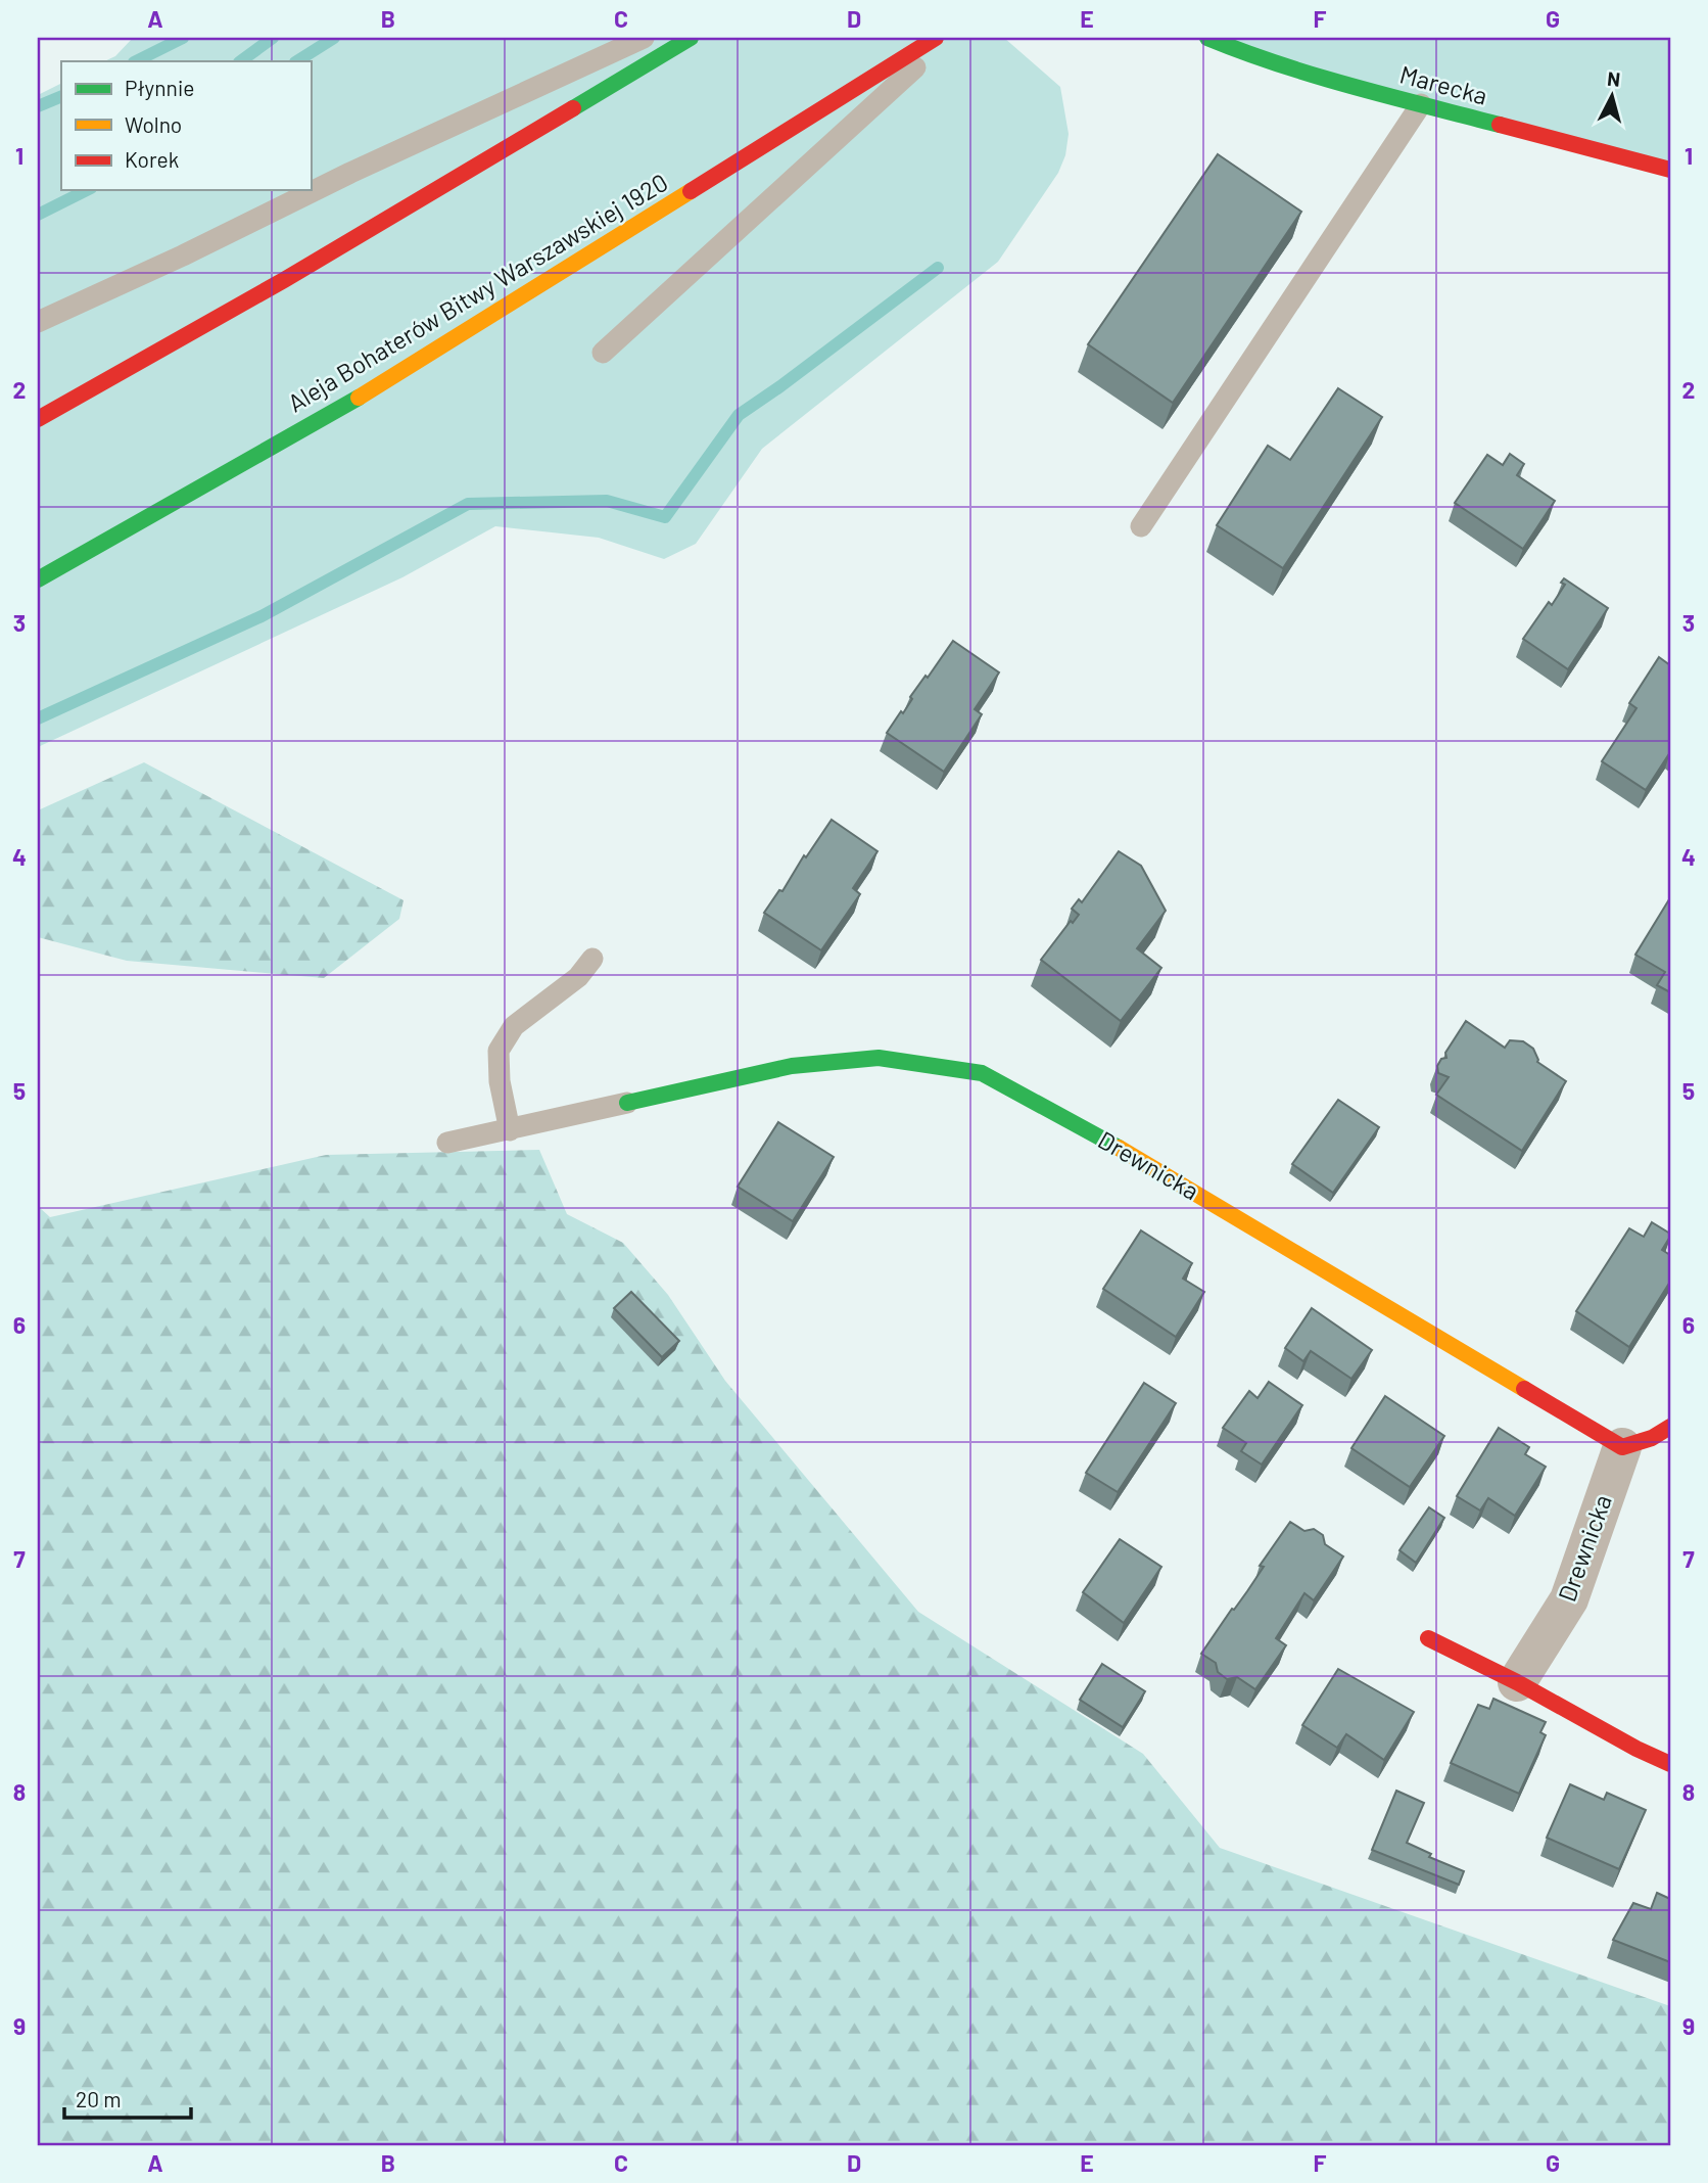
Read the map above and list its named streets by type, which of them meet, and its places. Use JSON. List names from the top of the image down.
{
  "streets": {
    "main road": ["Marecka", "Aleja Bohaterów Bitwy Warszawskiej 1920", "Drewnicka"]
  },
  "legend": ["Płynnie", "Wolno", "Korek"],
  "scale_bar": "20 m",
  "north": "top",
  "grid": {
    "columns": [
      "A",
      "B",
      "C",
      "D",
      "E",
      "F",
      "G"
    ],
    "rows": [
      "1",
      "2",
      "3",
      "4",
      "5",
      "6",
      "7",
      "8",
      "9"
    ]
  }
}
